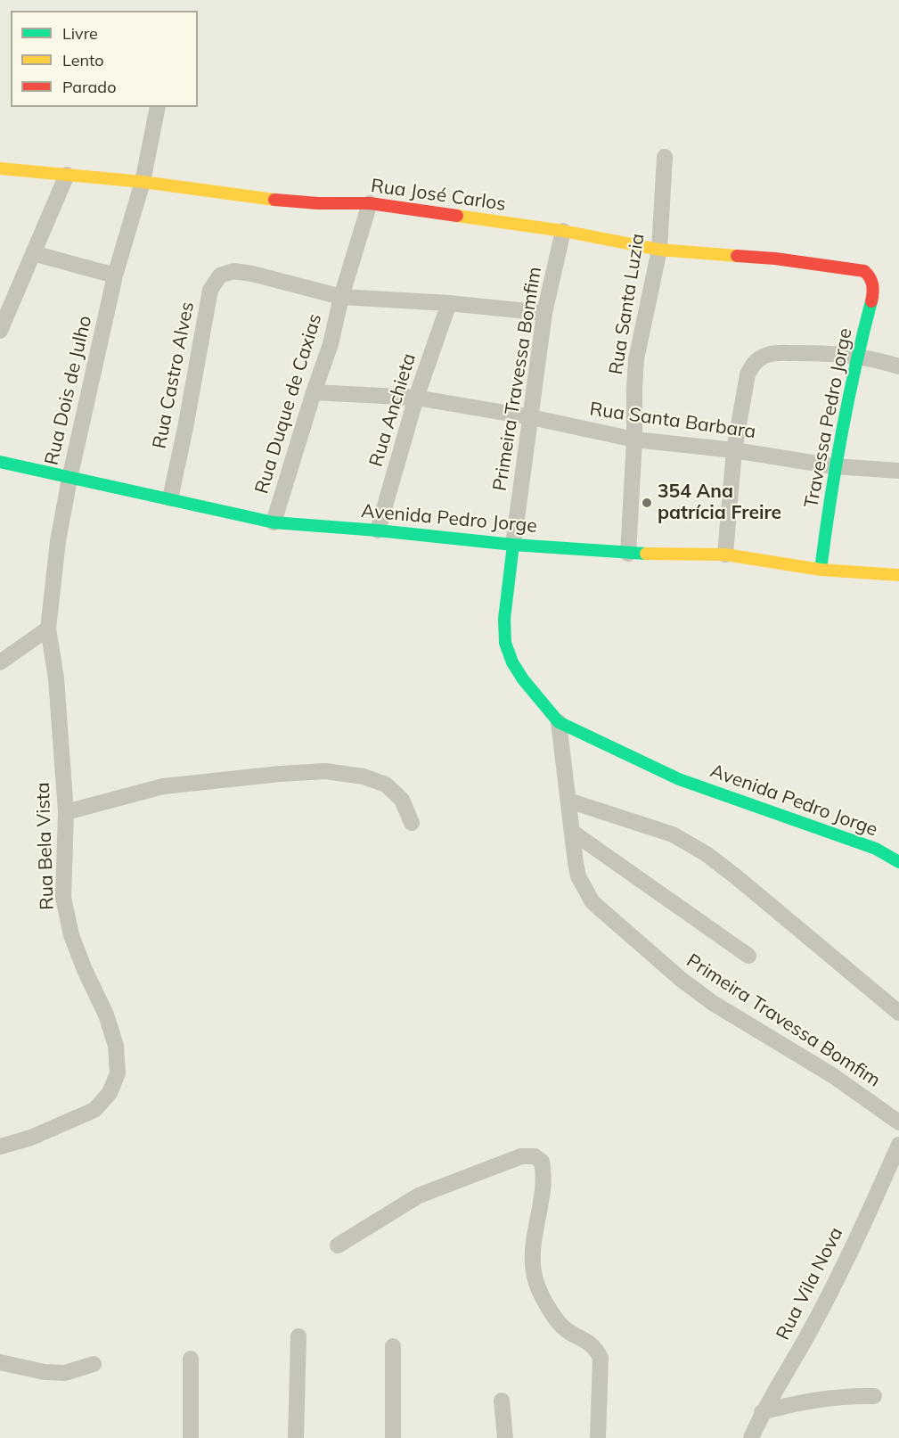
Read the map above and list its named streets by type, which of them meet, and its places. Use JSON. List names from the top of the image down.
{
  "streets": {
    "street": [
      "Rua José Carlos",
      "Rua Santa Luzia",
      "Rua Castro Alves",
      "Primeira Travessa Bomfim",
      "Rua Dois de Julho",
      "Rua Duque de Caxias",
      "Rua Anchieta",
      "Travessa Pedro Jorge",
      "Rua Santa Barbara",
      "Avenida Pedro Jorge",
      "Rua Bela Vista",
      "Rua Vila Nova"
    ]
  },
  "crossings": [
    ["Rua José Carlos", "Rua Santa Luzia"],
    ["Rua José Carlos", "Primeira Travessa Bomfim"],
    ["Rua José Carlos", "Rua Dois de Julho"],
    ["Rua José Carlos", "Rua Duque de Caxias"],
    ["Rua José Carlos", "Travessa Pedro Jorge"],
    ["Rua Santa Luzia", "Rua Santa Barbara"],
    ["Rua Santa Luzia", "Avenida Pedro Jorge"],
    ["Rua Castro Alves", "Rua Duque de Caxias"],
    ["Rua Castro Alves", "Avenida Pedro Jorge"],
    ["Primeira Travessa Bomfim", "Rua Santa Barbara"],
    ["Primeira Travessa Bomfim", "Avenida Pedro Jorge"],
    ["Rua Dois de Julho", "Avenida Pedro Jorge"],
    ["Rua Dois de Julho", "Rua Bela Vista"],
    ["Rua Duque de Caxias", "Rua Santa Barbara"],
    ["Rua Duque de Caxias", "Avenida Pedro Jorge"],
    ["Rua Anchieta", "Rua Santa Barbara"],
    ["Rua Anchieta", "Avenida Pedro Jorge"],
    ["Travessa Pedro Jorge", "Rua Santa Barbara"],
    ["Travessa Pedro Jorge", "Avenida Pedro Jorge"]
  ],
  "places": ["354 Ana patrícia Freire"],
  "legend": ["Livre", "Lento", "Parado"]
}
